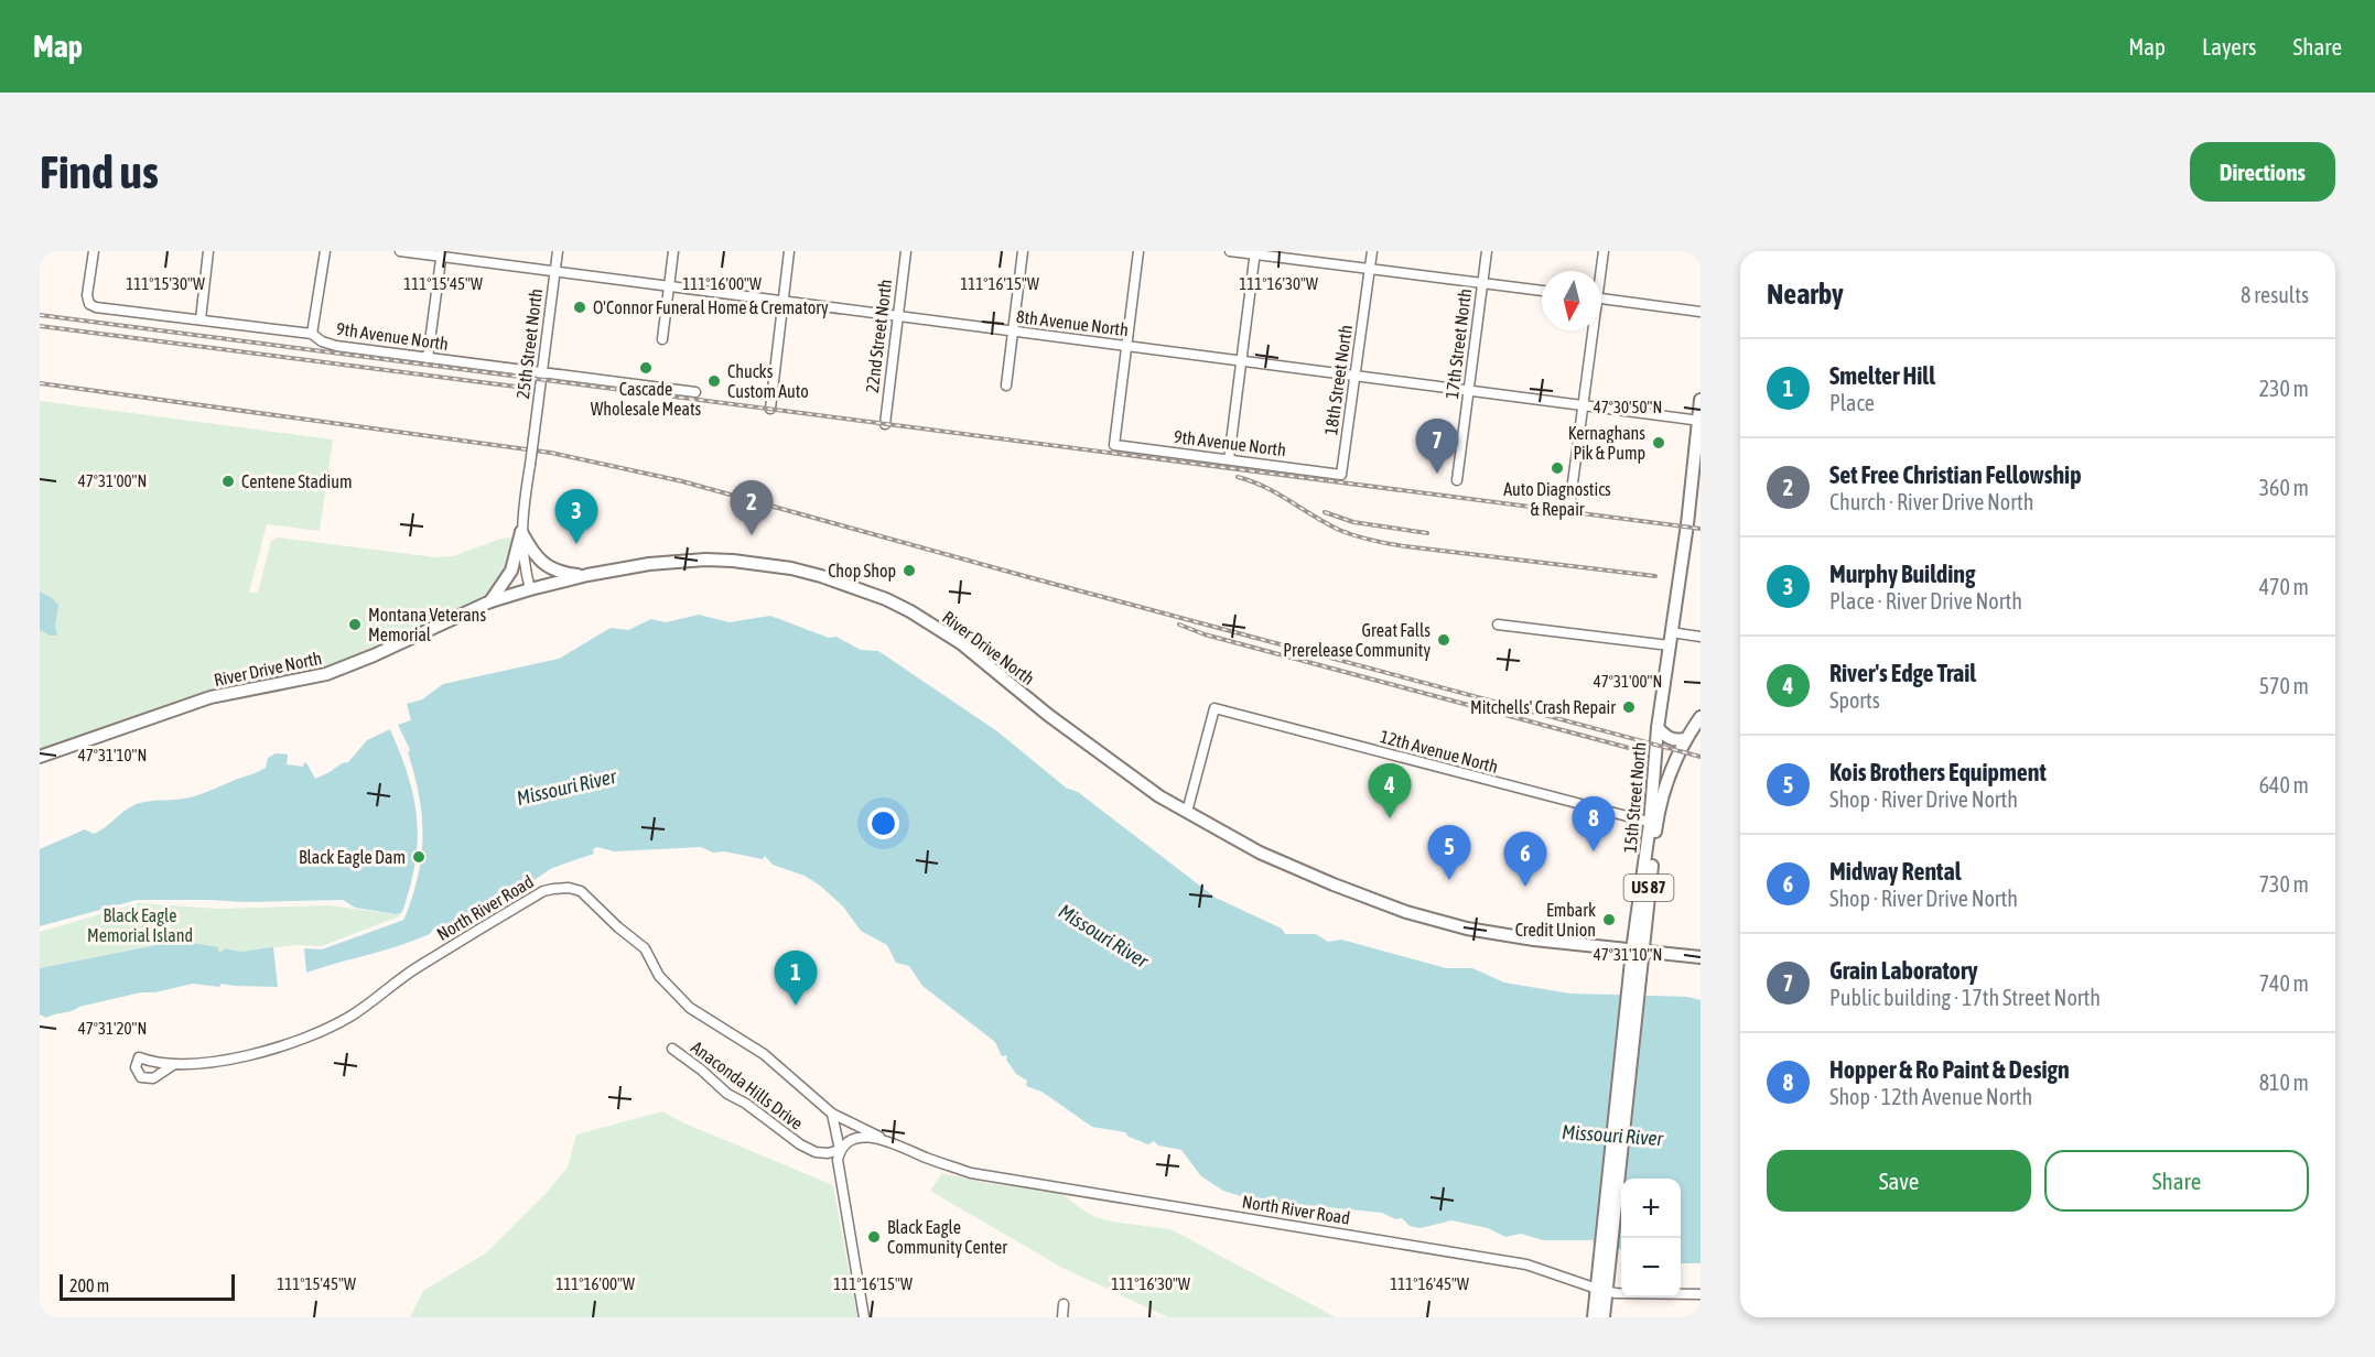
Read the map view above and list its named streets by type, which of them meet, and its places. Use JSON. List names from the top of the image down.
{
  "streets": {
    "main road": ["River Drive North", "15th Street North", "US 87"],
    "street": [
      "8th Avenue North",
      "9th Avenue North",
      "22nd Street North",
      "25th Street North",
      "17th Street North",
      "18th Street North",
      "12th Avenue North",
      "North River Road",
      "Anaconda Hills Drive"
    ]
  },
  "crossings": [
    ["8th Avenue North", "9th Avenue North"],
    ["8th Avenue North", "22nd Street North"],
    ["8th Avenue North", "25th Street North"],
    ["8th Avenue North", "17th Street North"],
    ["8th Avenue North", "18th Street North"],
    ["8th Avenue North", "15th Street North"],
    ["9th Avenue North", "25th Street North"],
    ["9th Avenue North", "18th Street North"],
    ["River Drive North", "12th Avenue North"],
    ["River Drive North", "15th Street North"],
    ["12th Avenue North", "15th Street North"],
    ["15th Street North", "US 87"],
    ["15th Street North", "North River Road"],
    ["North River Road", "Anaconda Hills Drive"]
  ],
  "water": ["Missouri River"],
  "parks": ["Black Eagle Memorial Island"],
  "places": [
    "O'Connor Funeral Home & Crematory",
    "Cascade Wholesale Meats",
    "Chucks Custom Auto",
    "Kernaghans Pik & Pump",
    "Auto Diagnostics & Repair",
    "Centene Stadium",
    "Chop Shop",
    "Montana Veterans Memorial",
    "Great Falls Prerelease Community",
    "Mitchells' Crash Repair",
    "Black Eagle Dam",
    "Embark Credit Union",
    "Black Eagle Community Center"
  ],
  "scale_bar": "200 m",
  "north": "bottom",
  "page": {
    "header": "Map",
    "nav": ["Map", "Layers", "Share"],
    "buttons": [
      "Directions",
      ["Save", "Share"]
    ],
    "title": "Find us",
    "heading": ["Nearby", "8 results"],
    "list": [
      {
        "mark": "1",
        "name": "Smelter Hill",
        "note": "Place",
        "value": "230 m"
      },
      {
        "mark": "2",
        "name": "Set Free Christian Fellowship",
        "note": "Church · River Drive North",
        "value": "360 m"
      },
      {
        "mark": "3",
        "name": "Murphy Building",
        "note": "Place · River Drive North",
        "value": "470 m"
      },
      {
        "mark": "4",
        "name": "River's Edge Trail",
        "note": "Sports",
        "value": "570 m"
      },
      {
        "mark": "5",
        "name": "Kois Brothers Equipment",
        "note": "Shop · River Drive North",
        "value": "640 m"
      },
      {
        "mark": "6",
        "name": "Midway Rental",
        "note": "Shop · River Drive North",
        "value": "730 m"
      },
      {
        "mark": "7",
        "name": "Grain Laboratory",
        "note": "Public building · 17th Street North",
        "value": "740 m"
      },
      {
        "mark": "8",
        "name": "Hopper & Ro Paint & Design",
        "note": "Shop · 12th Avenue North",
        "value": "810 m"
      }
    ],
    "pins": [
      "7",
      "2",
      "3",
      "4",
      "8",
      "5",
      "6",
      "1"
    ],
    "map_buttons": ["+", "−"],
    "scale": "200 m"
  },
  "coordinates": [
    "111°15'30\"W",
    "111°15'45\"W",
    "111°16'00\"W",
    "111°16'15\"W",
    "111°16'30\"W",
    "47°30'50\"N",
    "47°31'00\"N",
    "47°31'10\"N",
    "47°31'20\"N",
    "111°16'45\"W"
  ]
}
